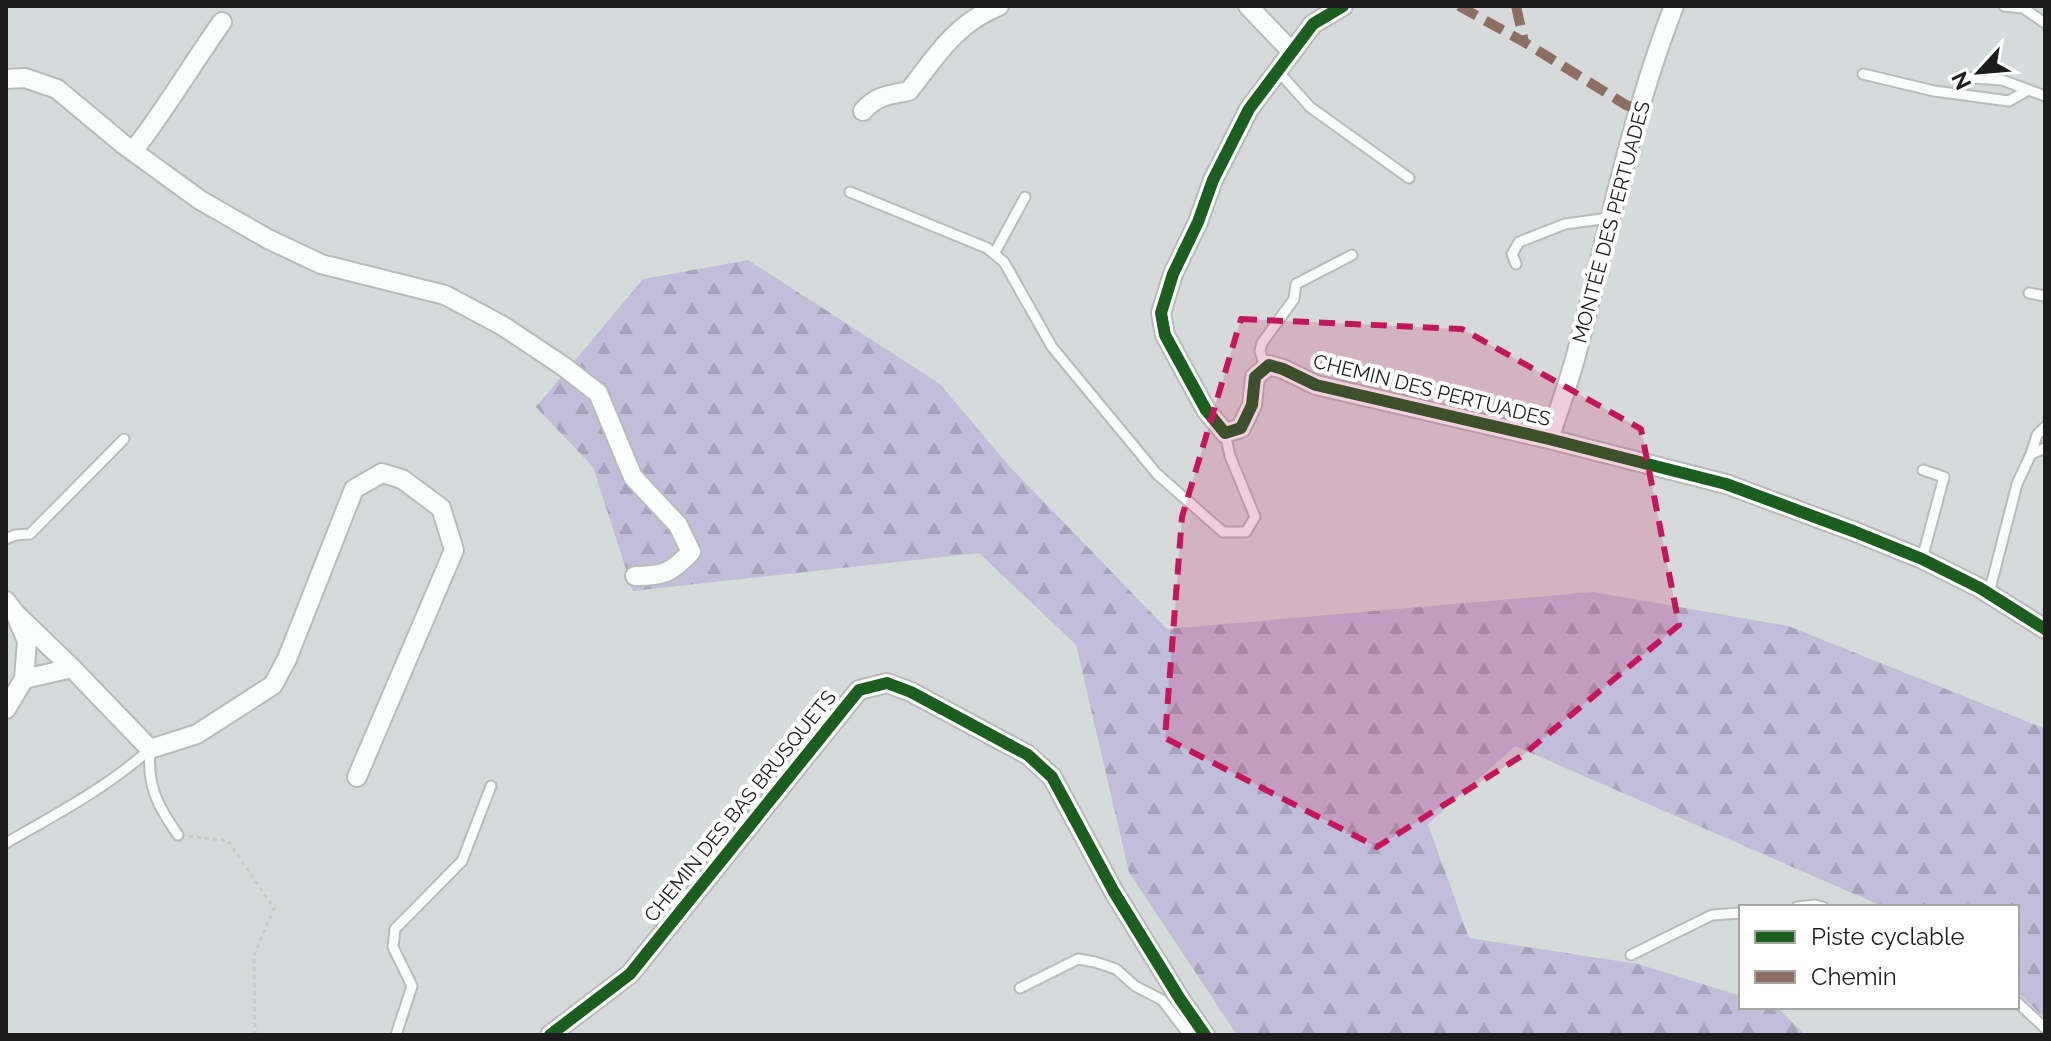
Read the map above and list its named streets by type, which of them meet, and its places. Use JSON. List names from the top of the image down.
{
  "streets": {
    "street": ["MONTÉE DES PERTUADES", "CHEMIN DES PERTUADES", "CHEMIN DES BAS BRUSQUETS"]
  },
  "crossings": [
    ["MONTÉE DES PERTUADES", "CHEMIN DES PERTUADES"]
  ],
  "legend": ["Piste cyclable", "Chemin"],
  "north": "bottom left"
}
